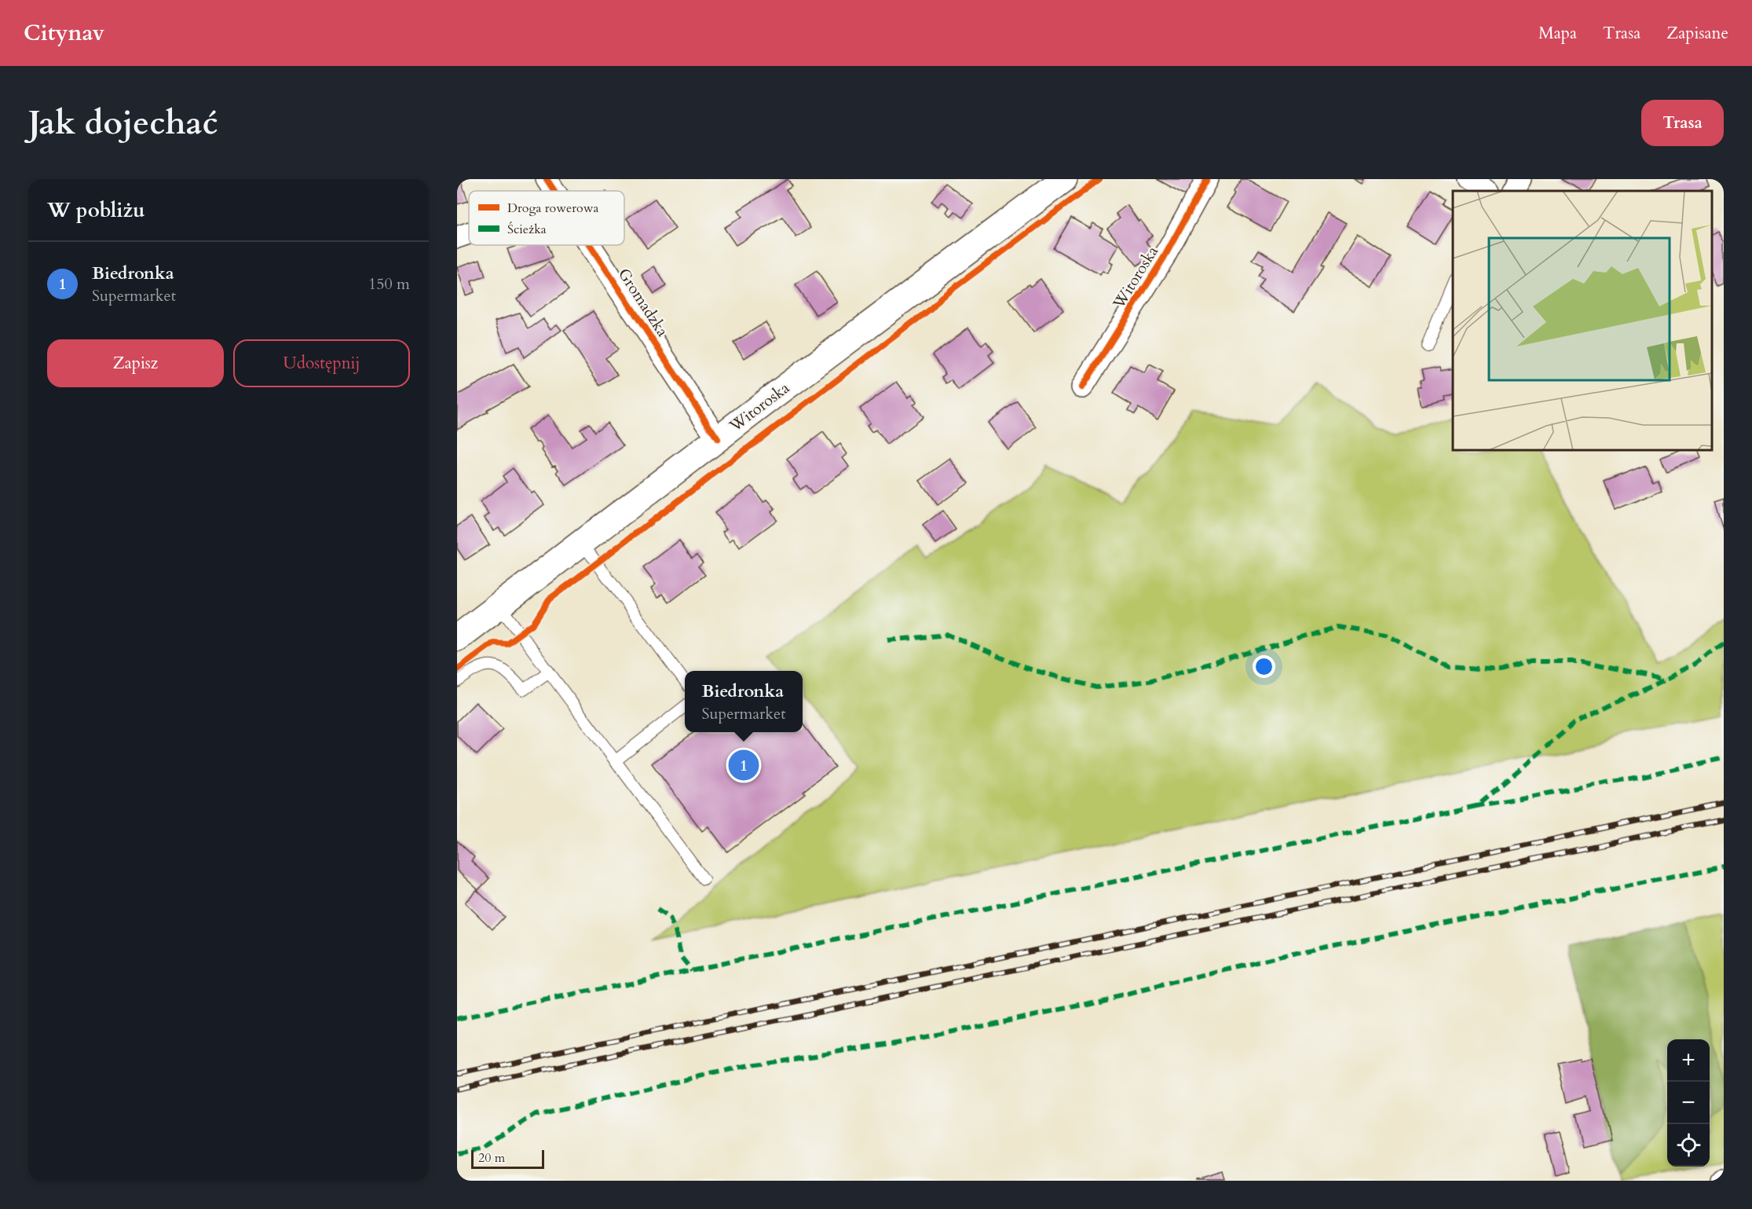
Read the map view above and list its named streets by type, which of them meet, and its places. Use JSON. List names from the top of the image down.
{
  "streets": {
    "main road": ["Witoroska"],
    "street": ["Gromadzka"]
  },
  "crossings": [
    ["Witoroska", "Gromadzka"]
  ],
  "legend": ["Droga rowerowa", "Ścieżka"],
  "scale_bar": "20 m",
  "page": {
    "header": "Citynav",
    "nav": ["Mapa", "Trasa", "Zapisane"],
    "buttons": [
      "Trasa",
      ["Zapisz", "Udostępnij"]
    ],
    "title": "Jak dojechać",
    "heading": "W pobliżu",
    "list": [
      {
        "mark": "1",
        "name": "Biedronka",
        "note": "Supermarket",
        "value": "150 m"
      }
    ],
    "popup": ["Biedronka", "Supermarket"],
    "pins": "1",
    "map_buttons": ["+", "−"],
    "scale": "20 m"
  }
}
